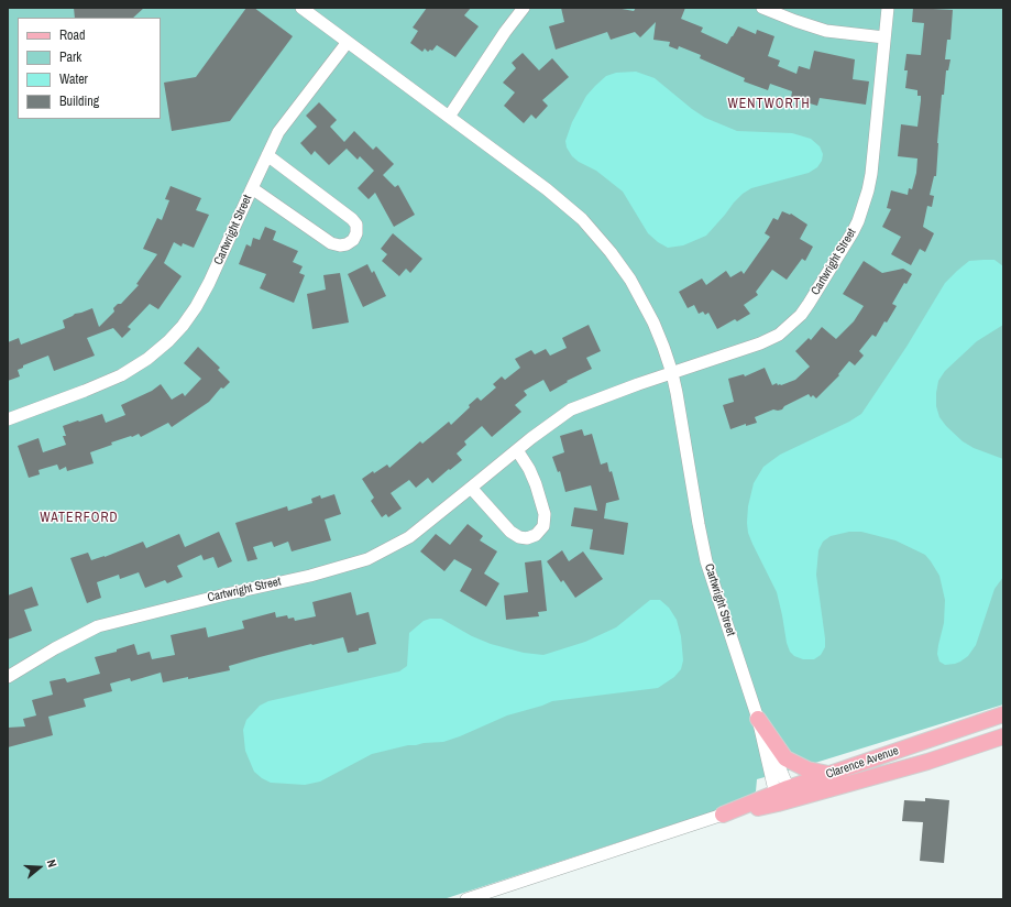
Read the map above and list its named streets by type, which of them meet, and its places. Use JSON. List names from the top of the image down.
{
  "streets": {
    "main road": ["Clarence Avenue"],
    "street": ["Cartwright Street"]
  },
  "crossings": [
    ["Cartwright Street", "Clarence Avenue"]
  ],
  "districts": ["WENTWORTH", "WATERFORD"],
  "legend": [
    "Road",
    "Park",
    "Water",
    "Building"
  ],
  "north": "right"
}
